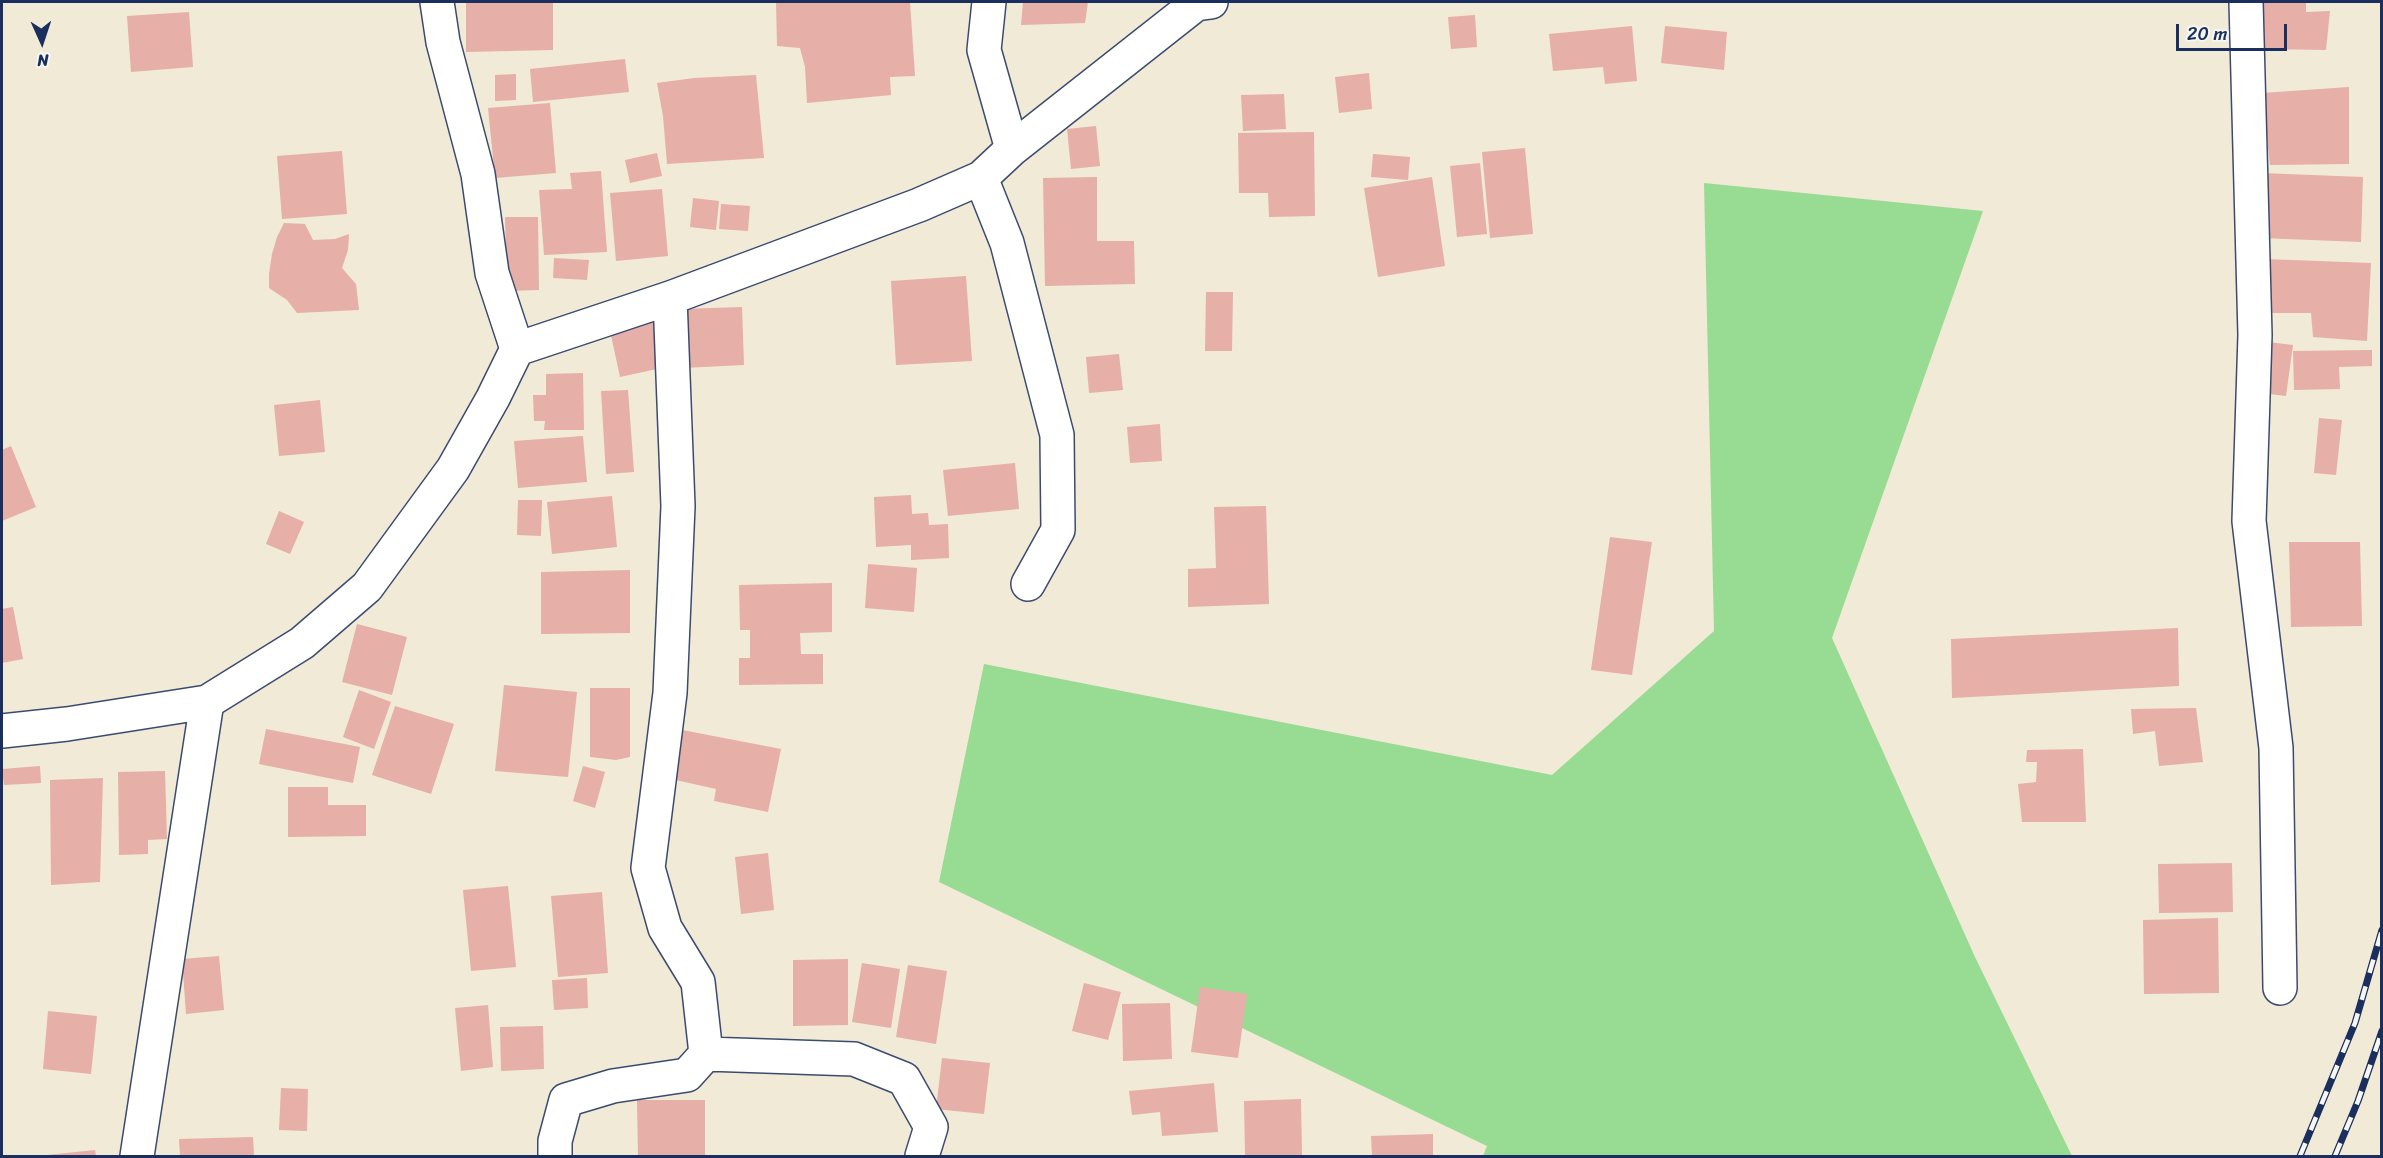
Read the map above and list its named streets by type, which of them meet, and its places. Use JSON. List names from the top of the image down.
{
  "scale_bar": "20 m",
  "north": "bottom"
}
